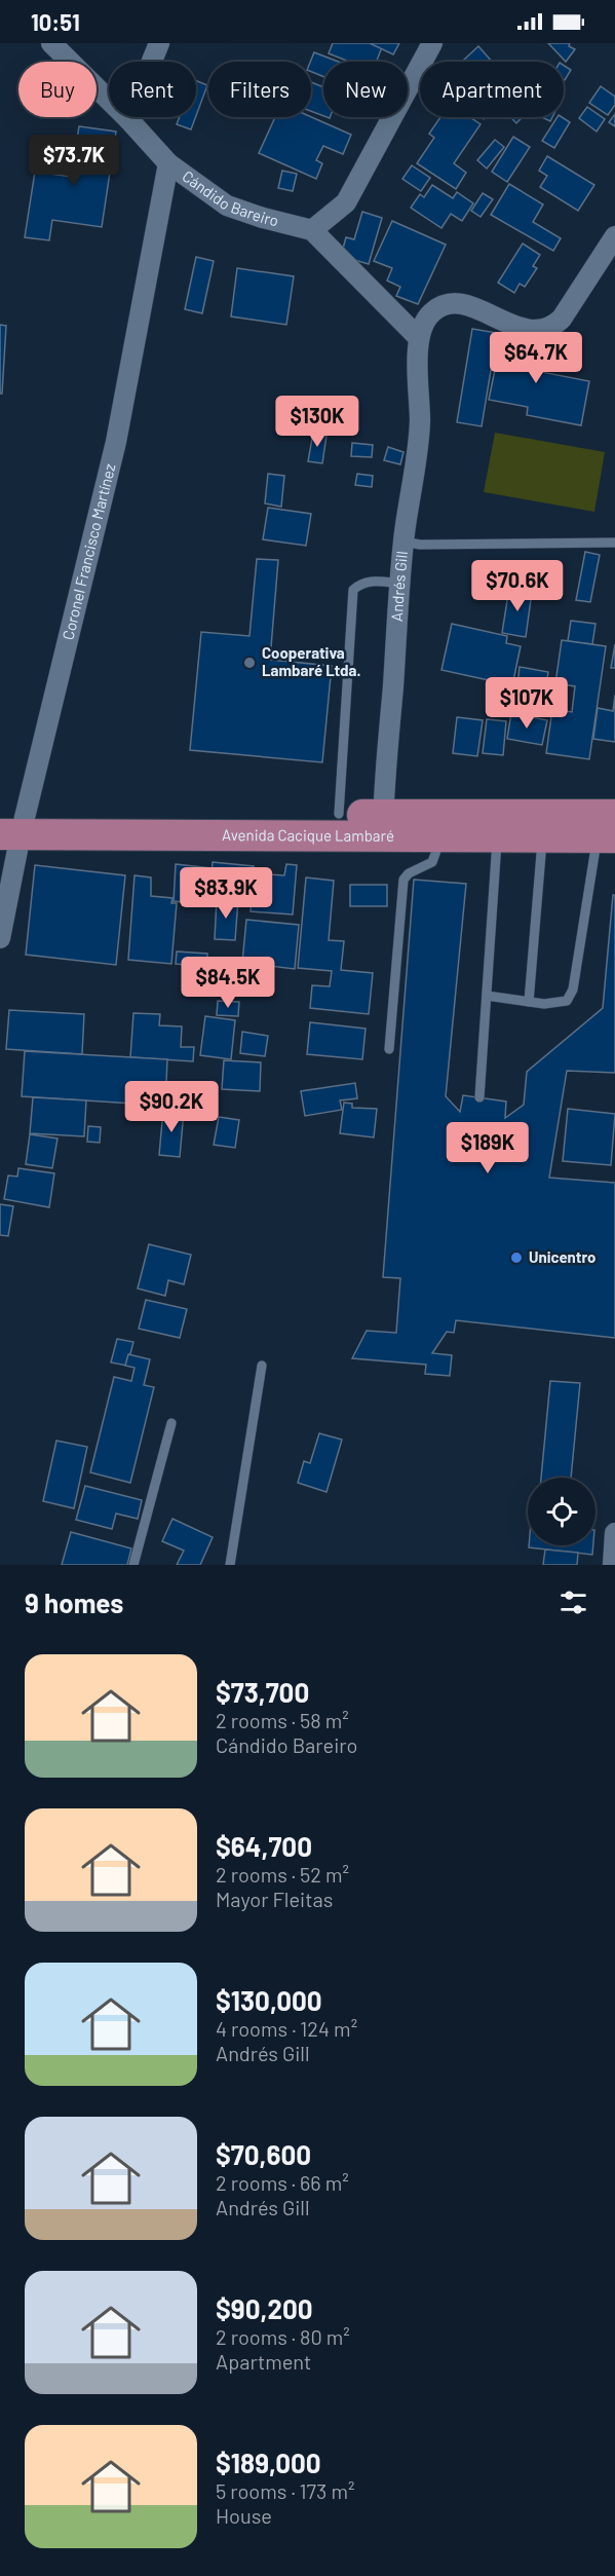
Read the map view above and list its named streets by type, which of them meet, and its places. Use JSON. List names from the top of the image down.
{
  "streets": {
    "main road": ["Avenida Cacique Lambaré"],
    "street": ["Cándido Bareiro", "Coronel Francisco Martínez", "Andrés Gill"]
  },
  "crossings": [
    ["Cándido Bareiro", "Coronel Francisco Martínez"],
    ["Coronel Francisco Martínez", "Avenida Cacique Lambaré"],
    ["Andrés Gill", "Avenida Cacique Lambaré"]
  ],
  "places": ["Cooperativa Lambaré Ltda.", "Unicentro"],
  "page": {
    "status": "10:51",
    "chip": [
      "Buy",
      "Rent",
      "Filters",
      "New",
      "Apartment"
    ],
    "price": [
      "$73.7K",
      "$64.7K",
      "$130K",
      "$70.6K",
      "$107K",
      "$83.9K",
      "$84.5K",
      "$90.2K",
      "$189K"
    ],
    "heading": "9 homes",
    "list": [
      {
        "name": "$73,700",
        "note": "2 rooms · 58 m² · Cándido Bareiro"
      },
      {
        "name": "$64,700",
        "note": "2 rooms · 52 m² · Mayor Fleitas"
      },
      {
        "name": "$130,000",
        "note": "4 rooms · 124 m² · Andrés Gill"
      },
      {
        "name": "$70,600",
        "note": "2 rooms · 66 m² · Andrés Gill"
      },
      {
        "name": "$90,200",
        "note": "2 rooms · 80 m² · Apartment"
      },
      {
        "name": "$189,000",
        "note": "5 rooms · 173 m² · House"
      }
    ]
  }
}
